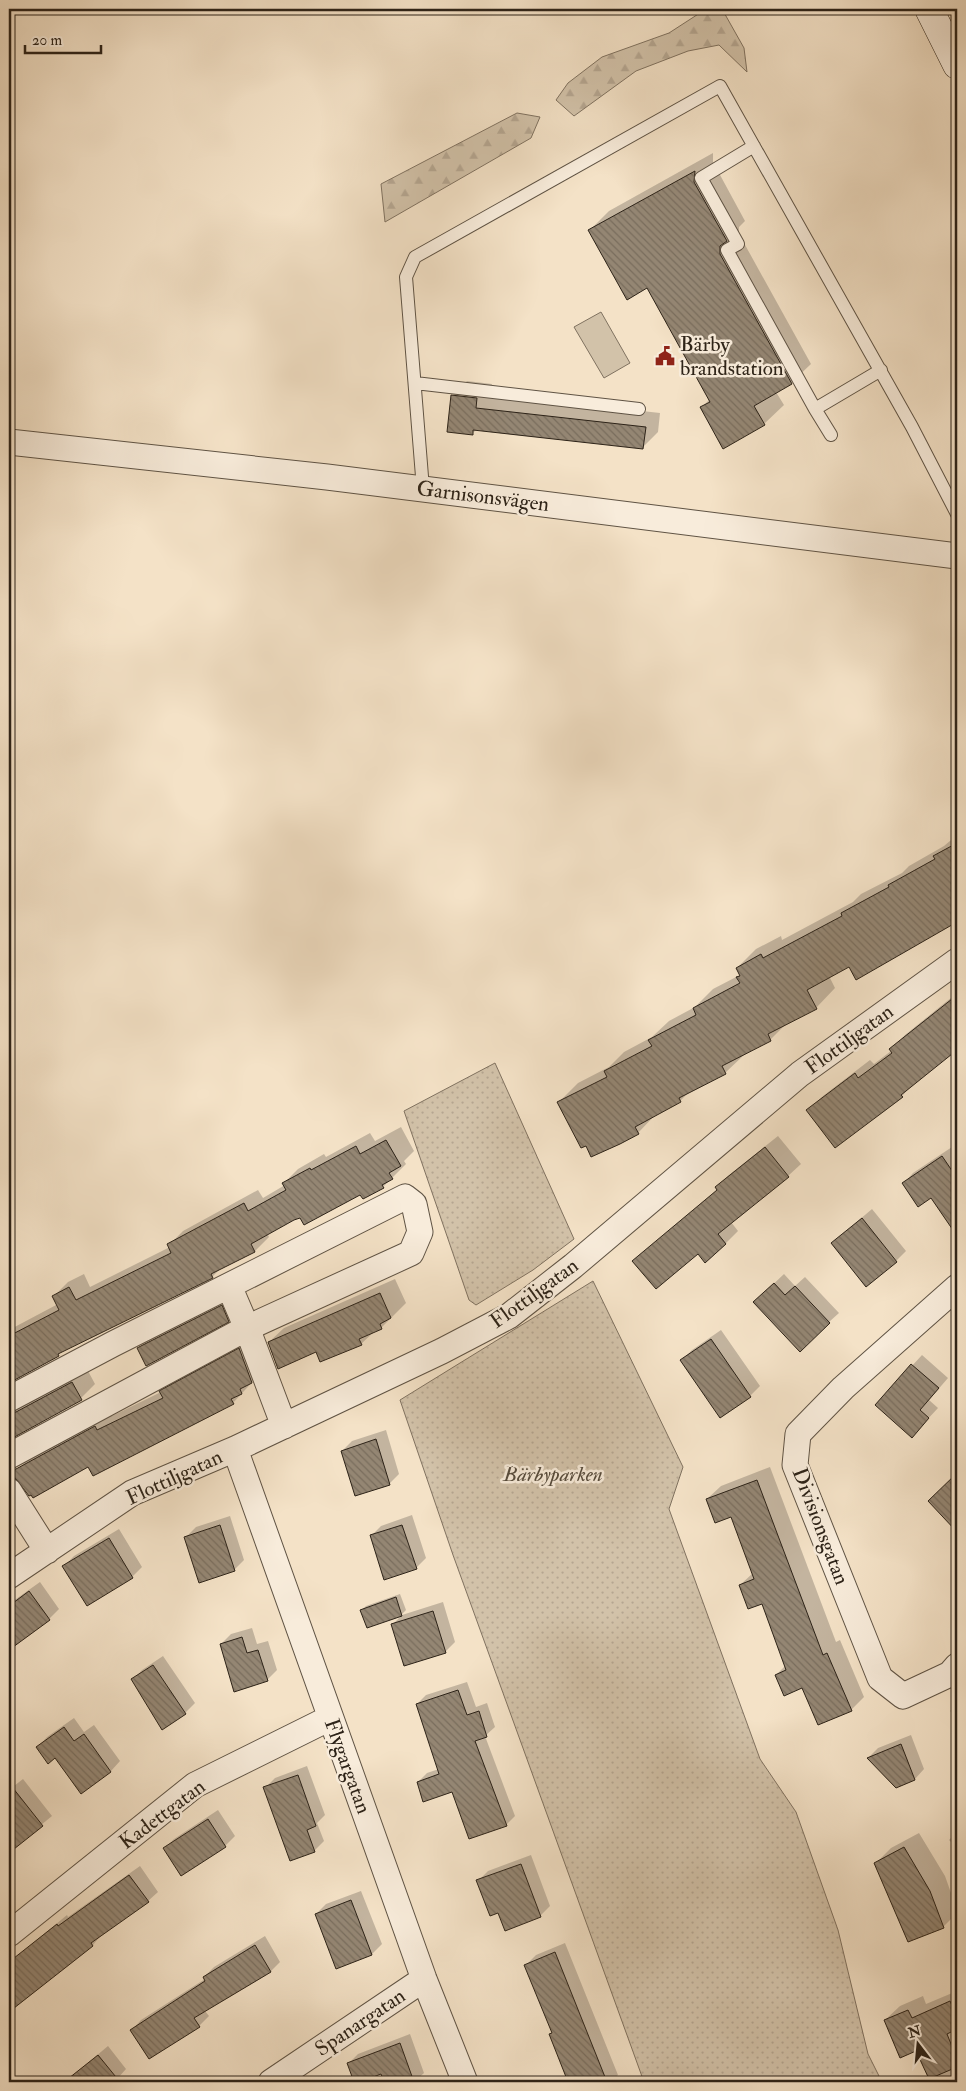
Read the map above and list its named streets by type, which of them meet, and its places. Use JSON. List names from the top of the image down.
{
  "streets": {
    "street": [
      "Garnisonsvägen",
      "Flottiljgatan",
      "Divisionsgatan",
      "Flygargatan",
      "Kadettgatan",
      "Spanargatan"
    ]
  },
  "crossings": [
    ["Flottiljgatan", "Flygargatan"],
    ["Flygargatan", "Kadettgatan"],
    ["Flygargatan", "Spanargatan"]
  ],
  "parks": ["Bärbyparken"],
  "places": {
    "public building": ["Bärby brandstation"]
  },
  "scale_bar": "20 m",
  "north": "top"
}
